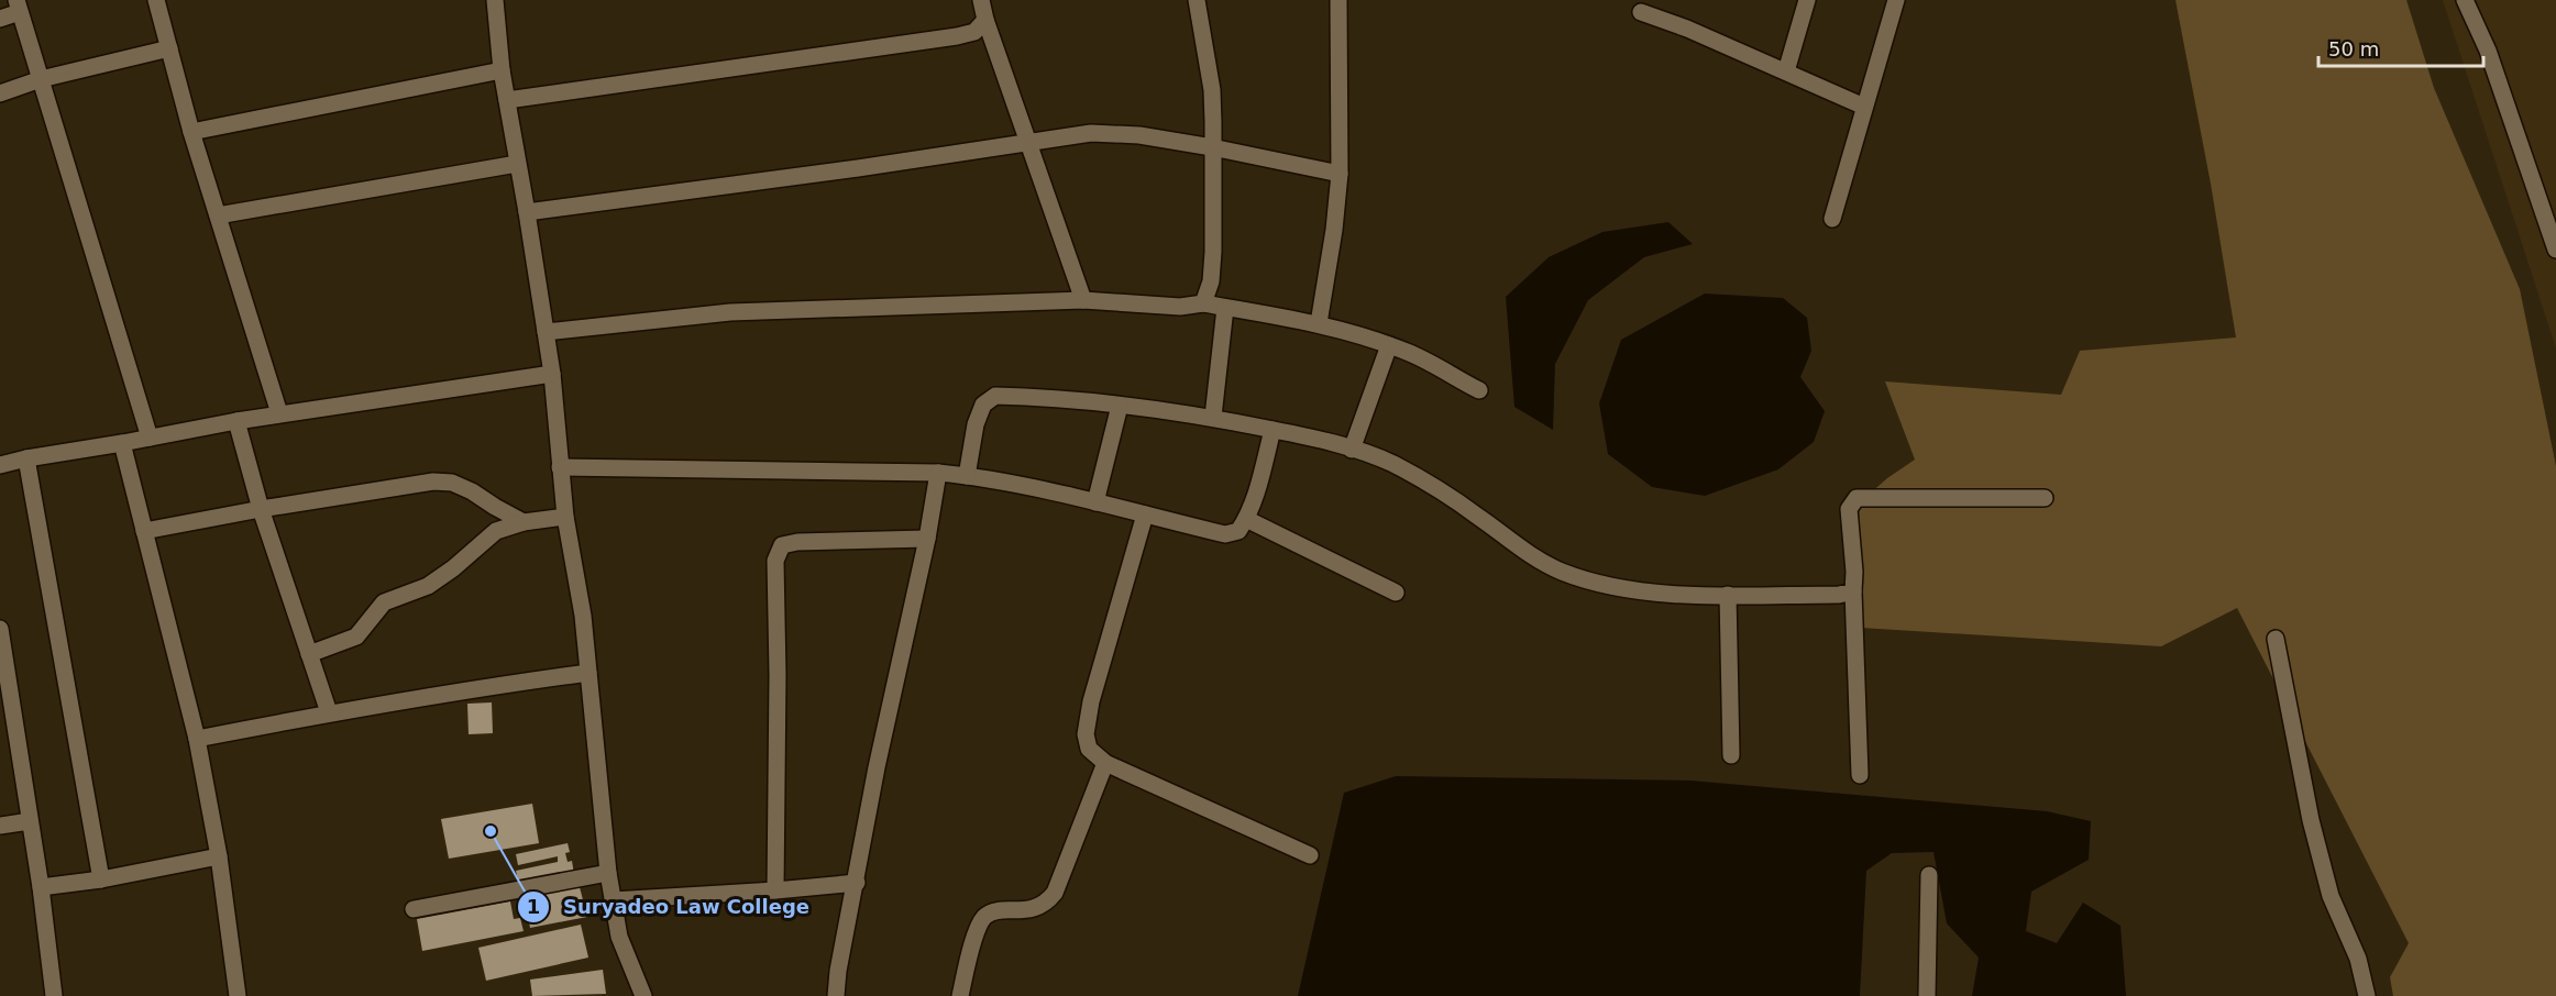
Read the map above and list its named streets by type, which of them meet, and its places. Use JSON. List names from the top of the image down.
{
  "places": ["Suryadeo Law College"],
  "scale_bar": "50 m"
}
